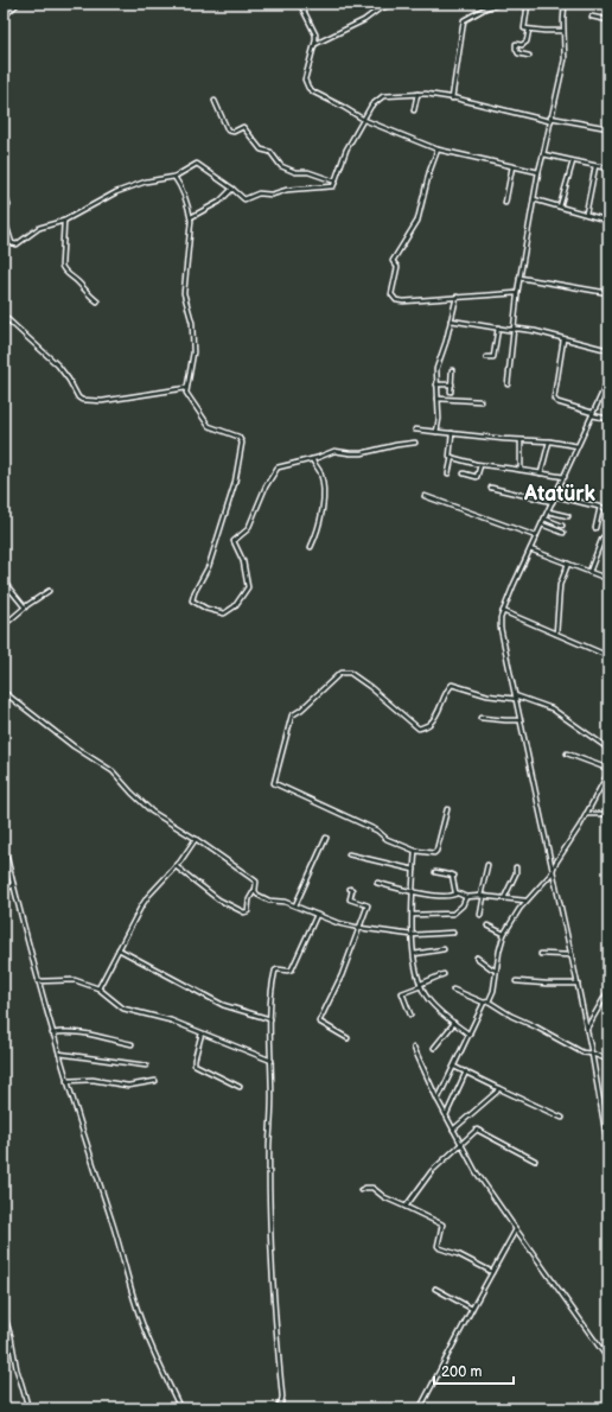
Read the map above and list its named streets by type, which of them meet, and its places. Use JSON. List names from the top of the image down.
{
  "districts": ["Atatürk"],
  "scale_bar": "200 m"
}
